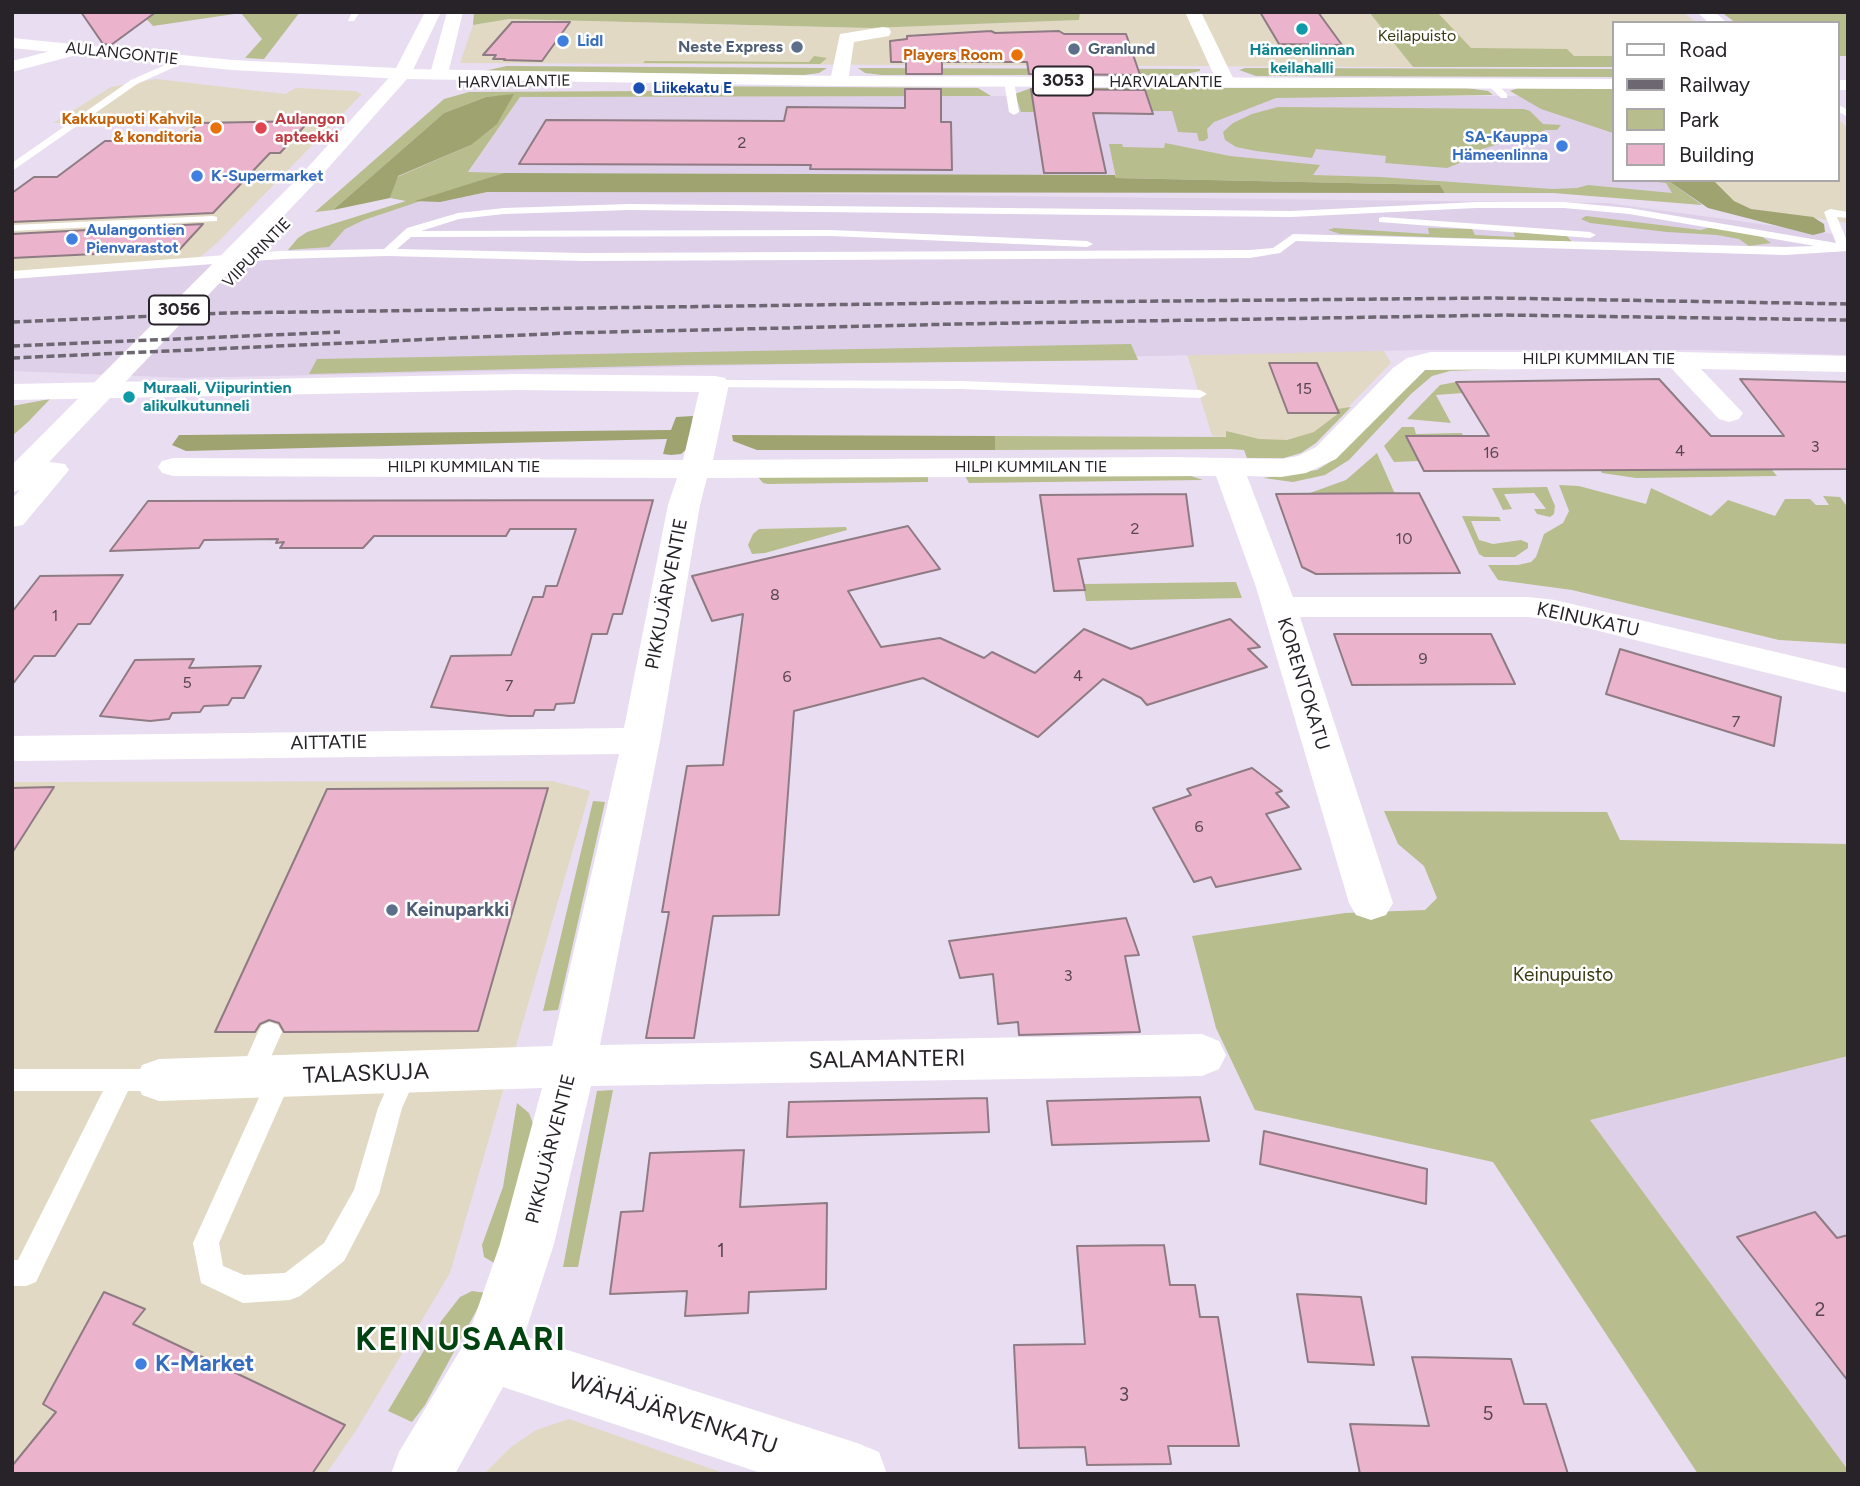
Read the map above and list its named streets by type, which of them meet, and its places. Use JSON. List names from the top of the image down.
{
  "streets": {
    "street": [
      "AULANGONTIE",
      "3053",
      "HARVIALANTIE",
      "VIIPURINTIE",
      "3056",
      "HILPI KUMMILAN TIE",
      "PIKKUJÄRVENTIE",
      "KEINUKATU",
      "KORENTOKATU",
      "AITTATIE",
      "SALAMANTERI",
      "TALASKUJA",
      "WÄHÄJÄRVENKATU"
    ]
  },
  "crossings": [
    ["AULANGONTIE", "HARVIALANTIE"],
    ["AULANGONTIE", "VIIPURINTIE"],
    ["HARVIALANTIE", "VIIPURINTIE"],
    ["HILPI KUMMILAN TIE", "PIKKUJÄRVENTIE"],
    ["HILPI KUMMILAN TIE", "KORENTOKATU"],
    ["PIKKUJÄRVENTIE", "AITTATIE"],
    ["PIKKUJÄRVENTIE", "SALAMANTERI"],
    ["PIKKUJÄRVENTIE", "TALASKUJA"],
    ["PIKKUJÄRVENTIE", "WÄHÄJÄRVENKATU"],
    ["KEINUKATU", "KORENTOKATU"],
    ["SALAMANTERI", "TALASKUJA"]
  ],
  "districts": ["KEINUSAARI"],
  "parks": ["Keilapuisto", "Keinupuisto"],
  "places": [
    "Hämeenlinnan keilahalli",
    "Lidl",
    "Neste Express",
    "Granlund",
    "Players Room",
    "Liikekatu E",
    "Kakkupuoti Kahvila & konditoria",
    "Aulangon apteekki",
    "SA-Kauppa Hämeenlinna",
    "K-Supermarket",
    "Aulangontien Pienvarastot",
    "Muraali, Viipurintien alikulkutunneli",
    "Keinuparkki",
    "K-Market"
  ],
  "house_numbers": [
    "2",
    "15",
    "3",
    "4",
    "16",
    "2",
    "10",
    "8",
    "1",
    "9",
    "4",
    "6",
    "5",
    "7",
    "7",
    "6",
    "3",
    "1",
    "2",
    "3",
    "5"
  ],
  "legend": [
    "Road",
    "Railway",
    "Park",
    "Building"
  ]
}
